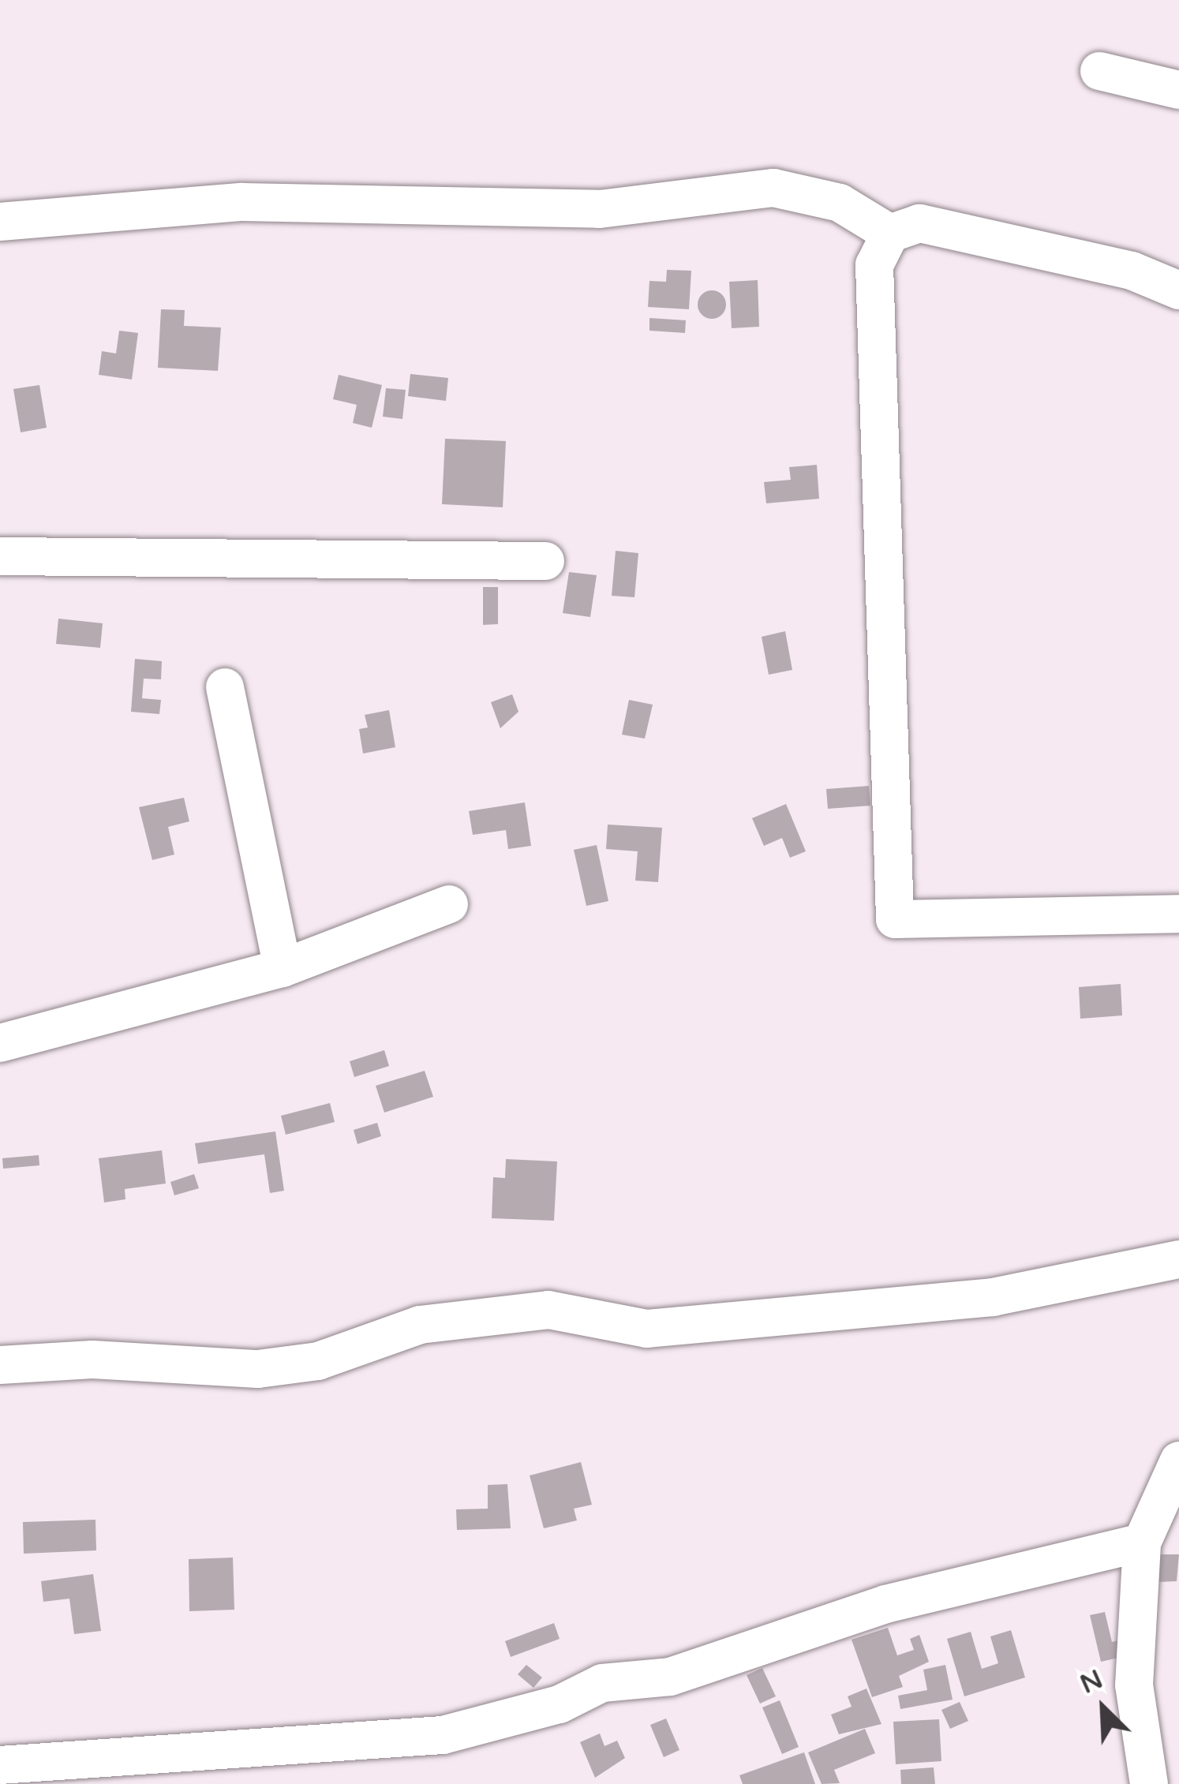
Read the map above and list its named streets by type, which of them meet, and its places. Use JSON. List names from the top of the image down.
{
  "north": "top left"
}
